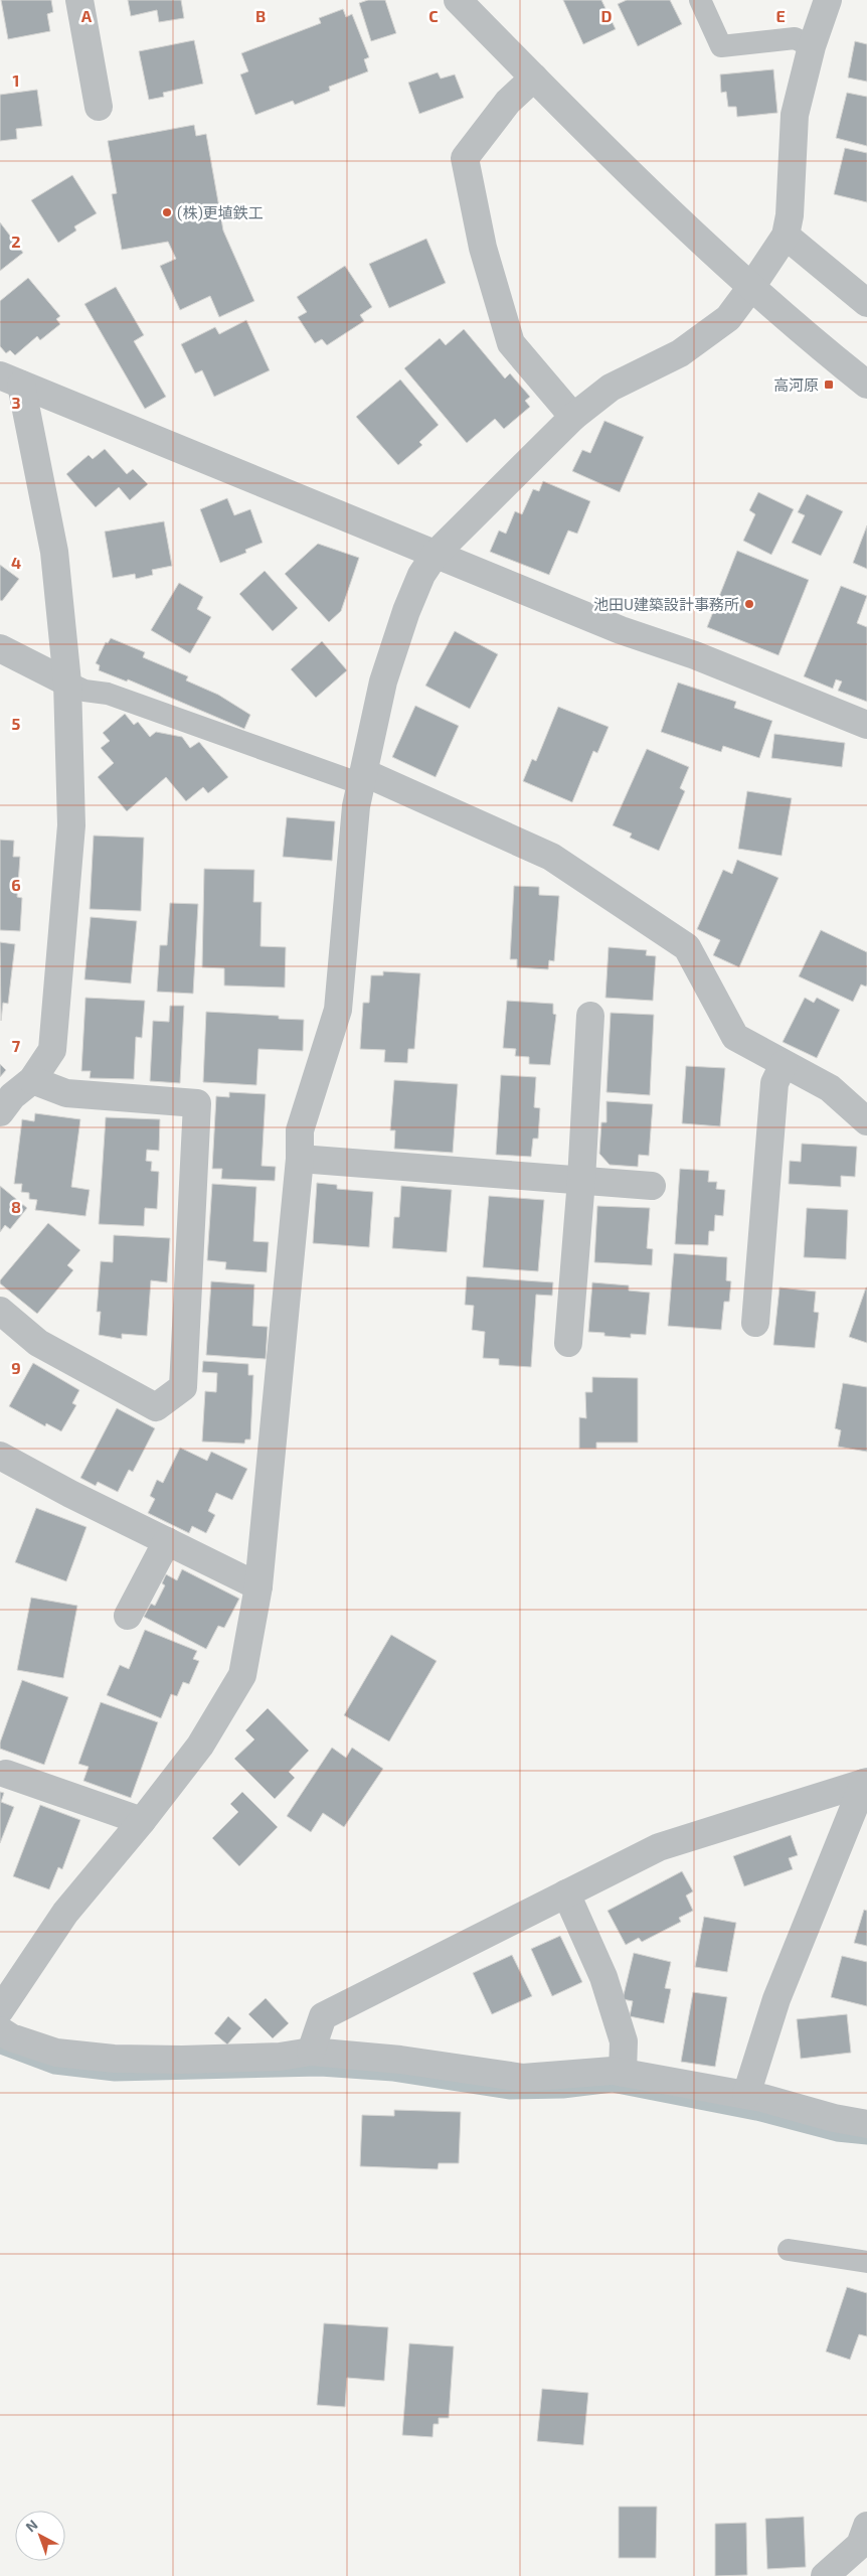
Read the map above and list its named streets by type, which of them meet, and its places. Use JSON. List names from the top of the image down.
{
  "places": {
    "other": ["(株)更埴鉄工", "池田U建築設計事務所"],
    "transit": ["高河原"]
  },
  "north": "top left",
  "grid": {
    "columns": [
      "A",
      "B",
      "C",
      "D",
      "E"
    ],
    "rows": [
      "1",
      "2",
      "3",
      "4",
      "5",
      "6",
      "7",
      "8",
      "9"
    ]
  }
}
